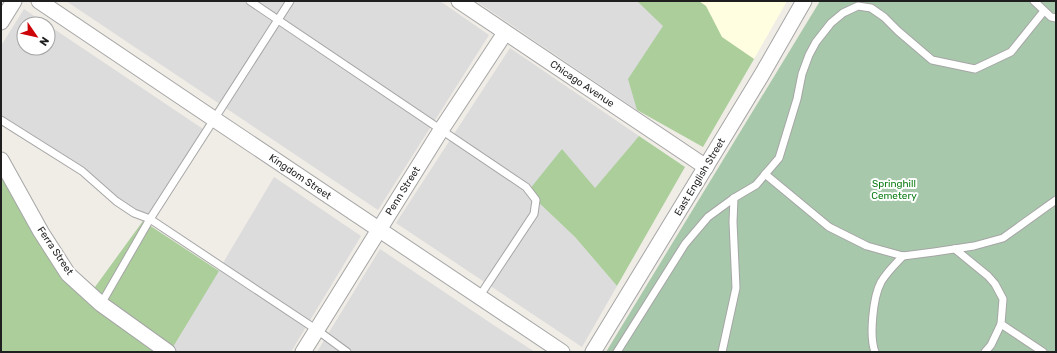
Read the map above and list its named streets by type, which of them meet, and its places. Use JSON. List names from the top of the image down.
{
  "streets": {
    "street": [
      "Chicago Avenue",
      "Kingdom Street",
      "East English Street",
      "Penn Street",
      "Ferra Street"
    ]
  },
  "crossings": [
    ["Chicago Avenue", "East English Street"],
    ["Chicago Avenue", "Penn Street"],
    ["Kingdom Street", "Penn Street"]
  ],
  "parks": ["Springhill Cemetery"],
  "north": "bottom right"
}
